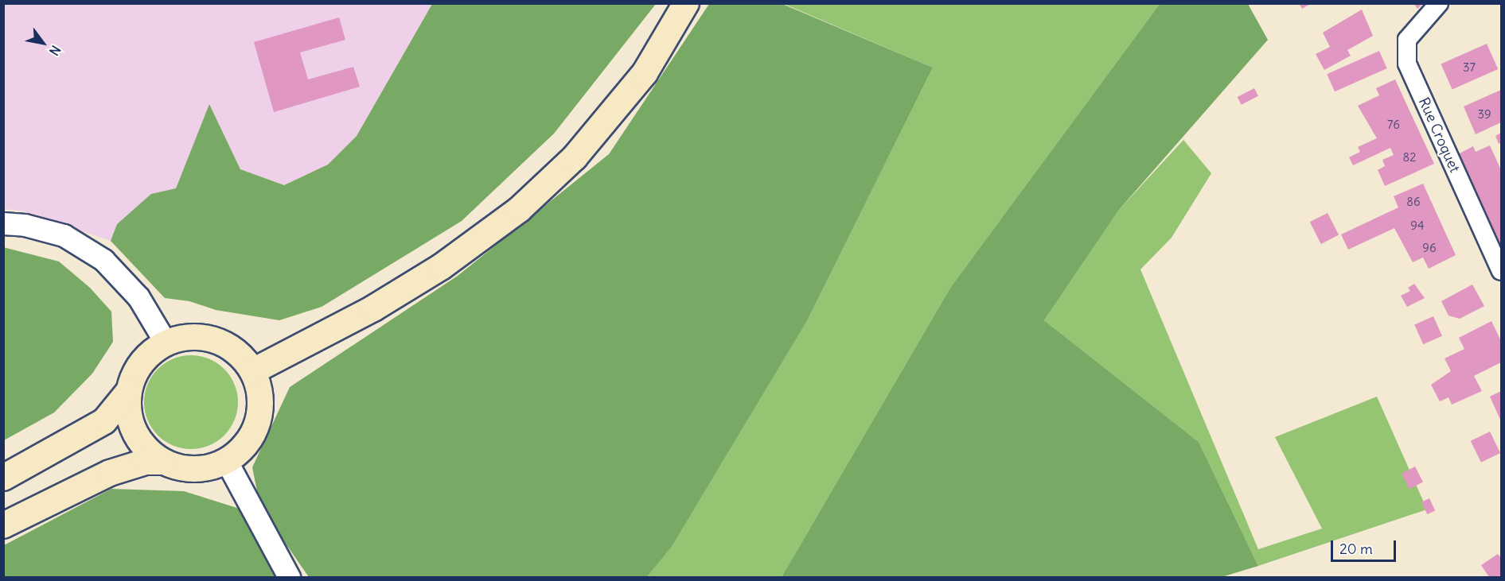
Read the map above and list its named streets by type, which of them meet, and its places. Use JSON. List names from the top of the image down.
{
  "streets": {
    "street": ["Rue Croquet"]
  },
  "house_numbers": [
    "37",
    "39",
    "76",
    "82",
    "86",
    "94",
    "96"
  ],
  "scale_bar": "20 m",
  "north": "bottom right"
}
